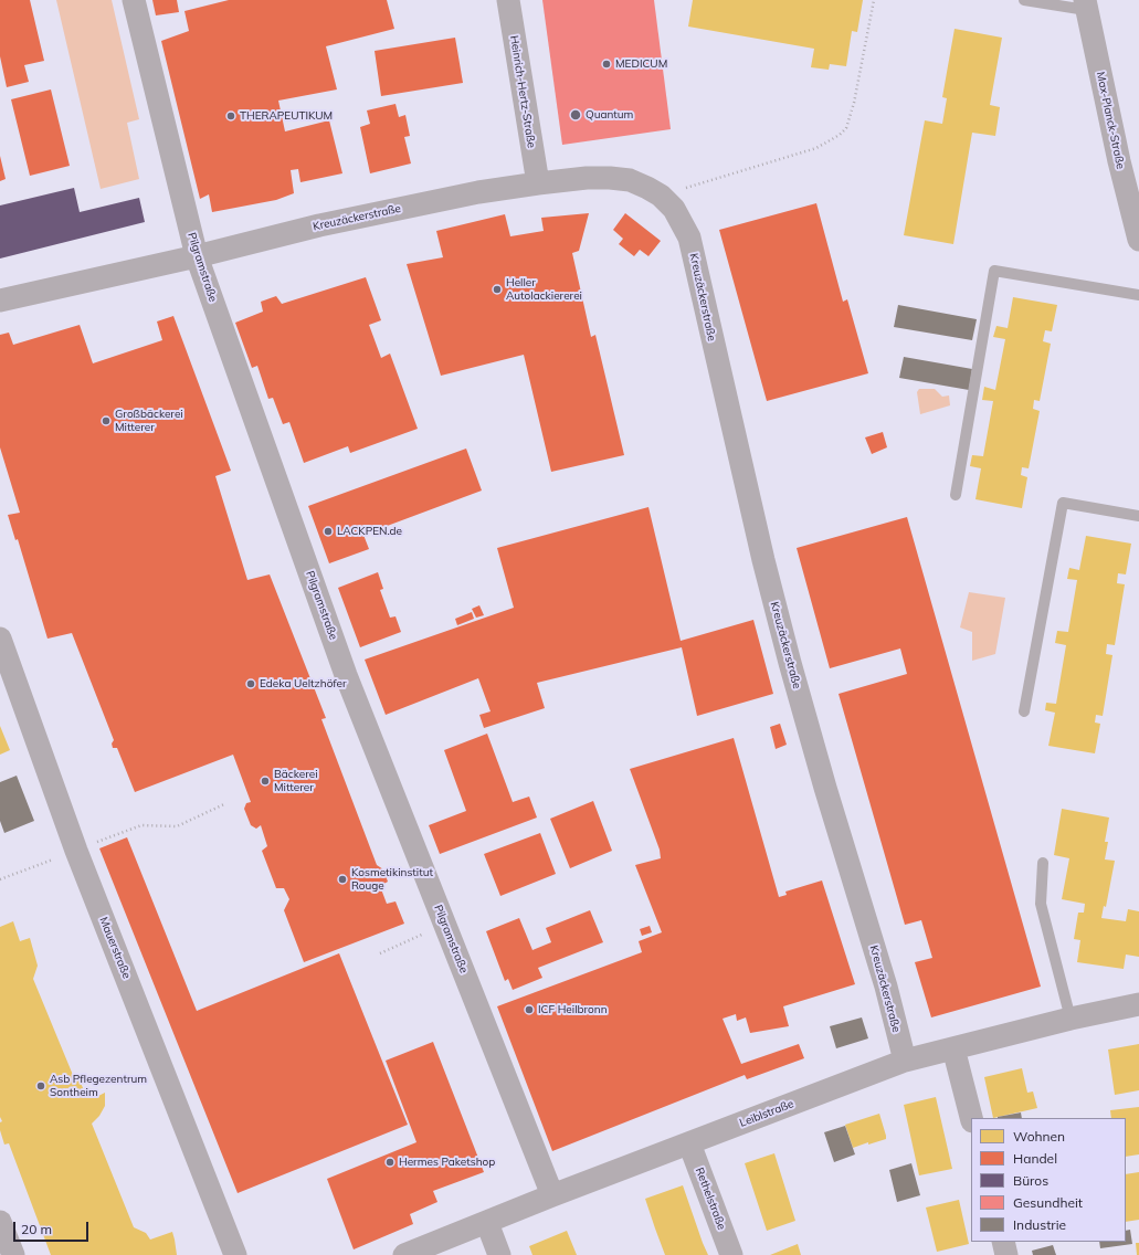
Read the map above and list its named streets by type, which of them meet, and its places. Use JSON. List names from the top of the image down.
{
  "streets": {
    "street": [
      "Heinrich-Hertz-Straße",
      "Max-Planck-Straße",
      "Kreuzäckerstraße",
      "Pilgramstraße",
      "Mauerstraße",
      "Leiblstraße",
      "Rethelstraße"
    ]
  },
  "crossings": [
    ["Heinrich-Hertz-Straße", "Kreuzäckerstraße"],
    ["Kreuzäckerstraße", "Pilgramstraße"],
    ["Kreuzäckerstraße", "Leiblstraße"],
    ["Pilgramstraße", "Leiblstraße"],
    ["Leiblstraße", "Rethelstraße"]
  ],
  "places": [
    "MEDICUM",
    "Quantum",
    "THERAPEUTIKUM",
    "Heller Autolackiererei",
    "Großbäckerei Mitterer",
    "LACKPEN.de",
    "Edeka Ueltzhöfer",
    "Bäckerei Mitterer",
    "Kosmetikinstitut Rouge",
    "ICF Heilbronn",
    "Asb Pflegezentrum Sontheim",
    "Hermes Paketshop"
  ],
  "legend": [
    "Wohnen",
    "Handel",
    "Büros",
    "Gesundheit",
    "Industrie"
  ],
  "scale_bar": "20 m"
}
